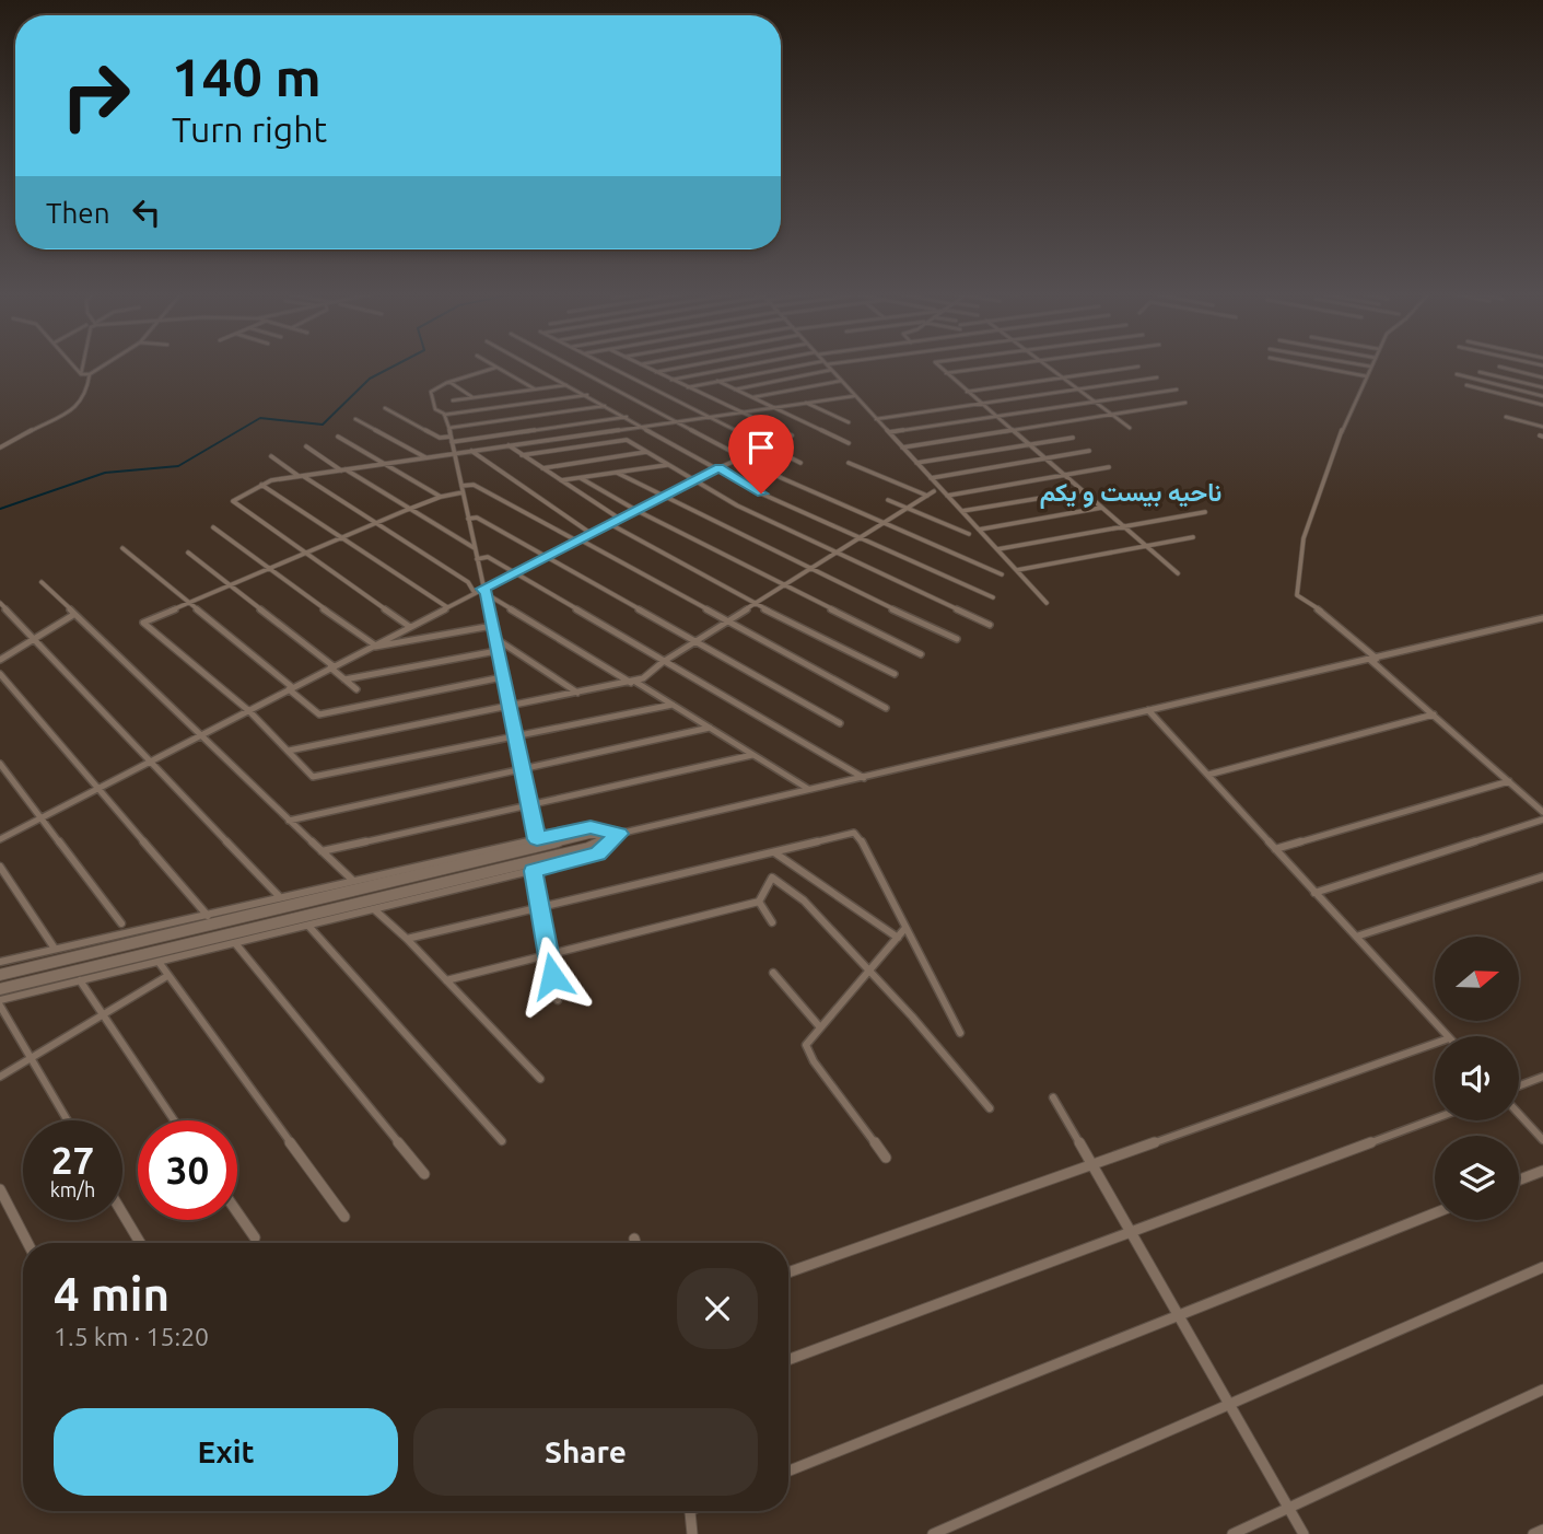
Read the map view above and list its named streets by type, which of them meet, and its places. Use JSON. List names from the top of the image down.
{
  "districts": ["ناحیه بیست و یکم"],
  "north": "right",
  "page": {
    "turn": ["140 m", "Turn right"],
    "then": "Then",
    "speed": "27 km/h",
    "limit": "30",
    "heading": ["4 min", "1.5 km · 15:20"],
    "buttons": ["Exit", "Share"]
  }
}
